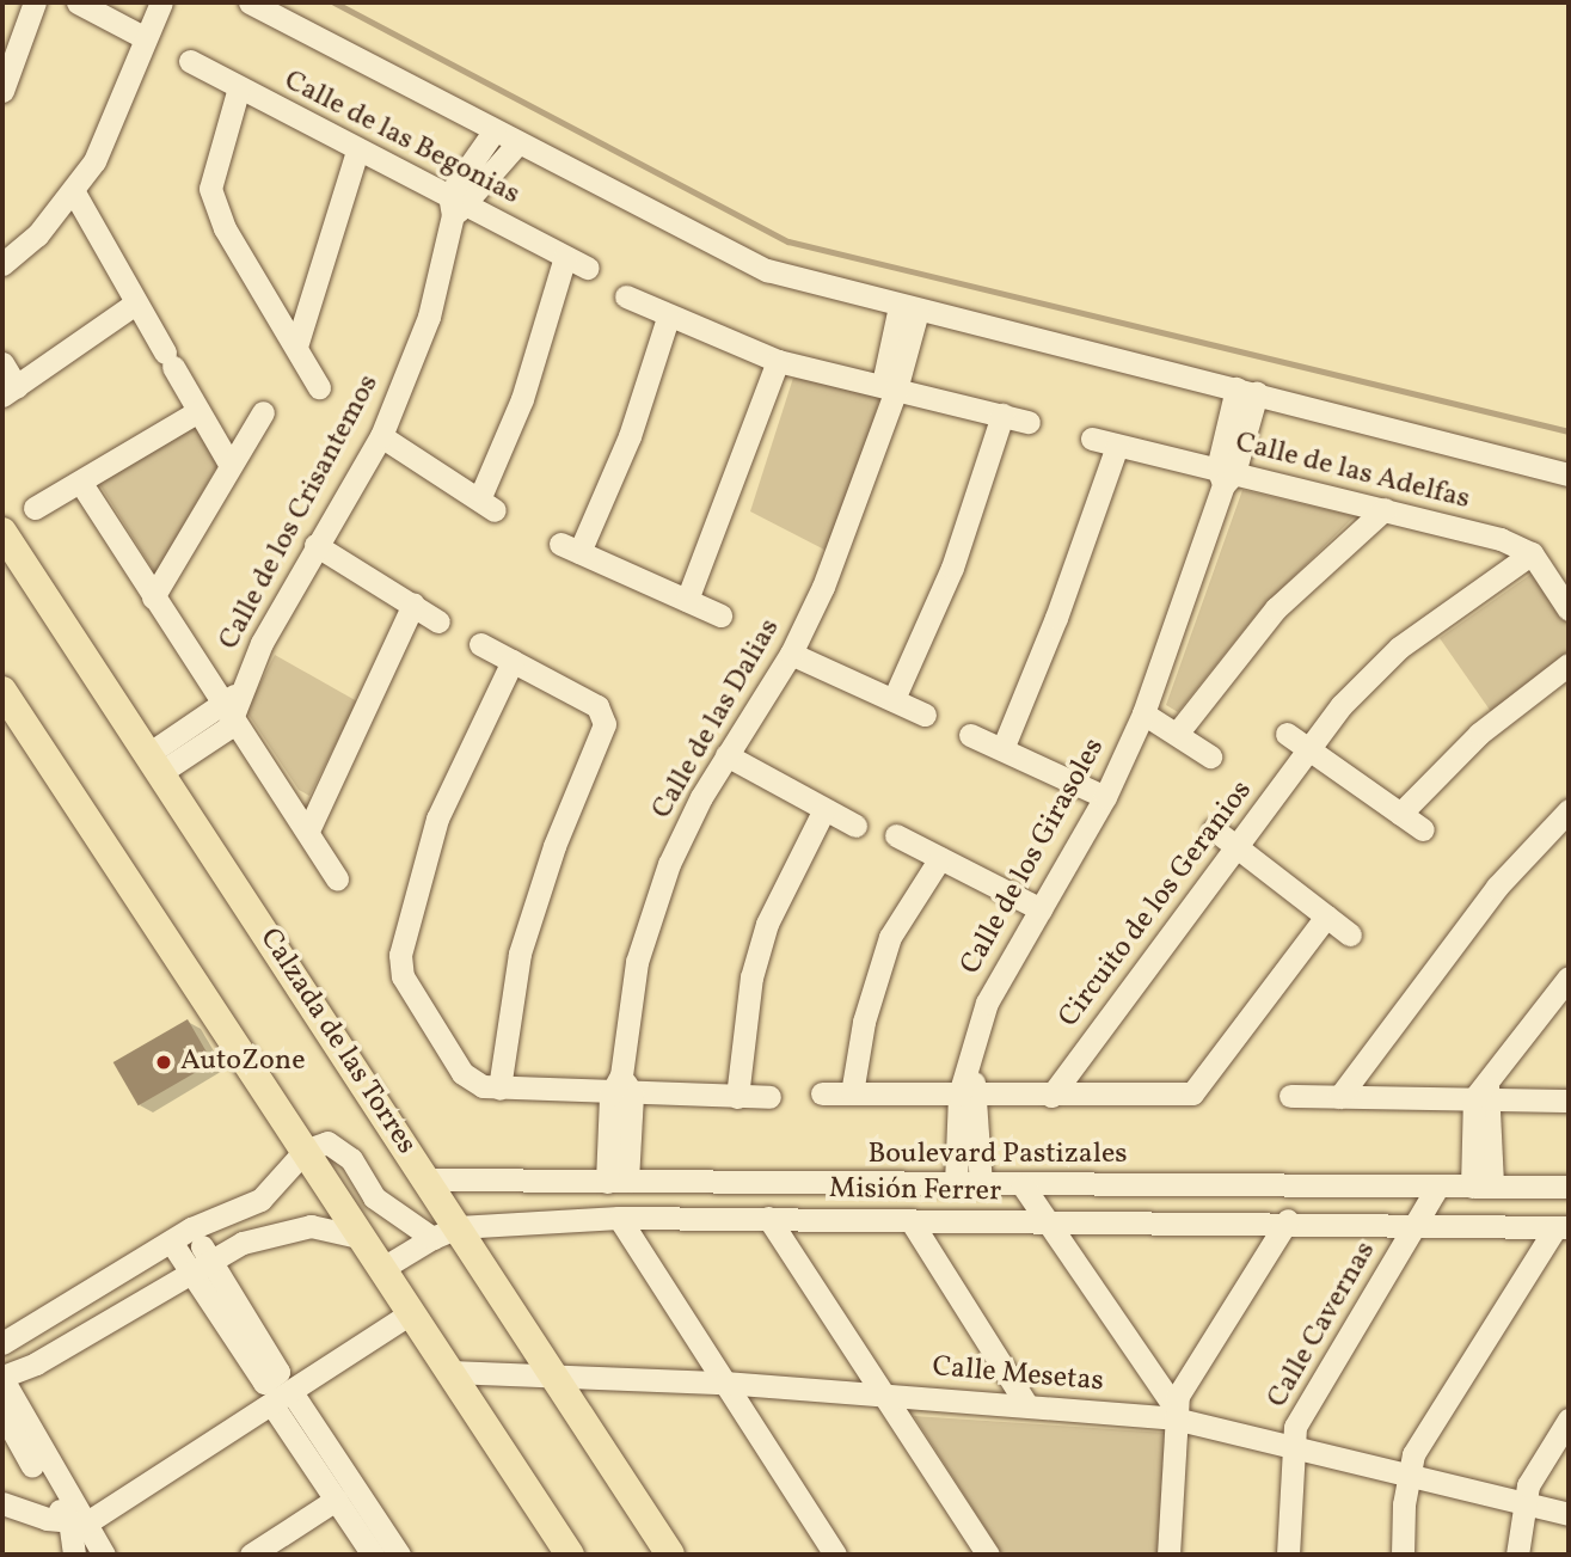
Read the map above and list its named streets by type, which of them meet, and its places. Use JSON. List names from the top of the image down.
{
  "streets": {
    "main road": ["Calzada de las Torres"],
    "street": [
      "Calle de las Begonias",
      "Calle de las Adelfas",
      "Calle de los Crisantemos",
      "Calle de las Dalias",
      "Calle de los Girasoles",
      "Circuito de los Geranios",
      "Boulevard Pastizales",
      "Misión Ferrer",
      "Calle Cavernas",
      "Calle Mesetas"
    ]
  },
  "crossings": [
    ["Calle de las Begonias", "Calle de los Crisantemos"],
    ["Calle de las Adelfas", "Calle de los Girasoles"],
    ["Calle de las Adelfas", "Circuito de los Geranios"],
    ["Calle de los Crisantemos", "Calzada de las Torres"],
    ["Calle de las Dalias", "Boulevard Pastizales"],
    ["Calle de los Girasoles", "Boulevard Pastizales"],
    ["Calzada de las Torres", "Boulevard Pastizales"],
    ["Calzada de las Torres", "Misión Ferrer"],
    ["Calzada de las Torres", "Calle Mesetas"],
    ["Boulevard Pastizales", "Calle Cavernas"],
    ["Misión Ferrer", "Calle Cavernas"],
    ["Calle Cavernas", "Calle Mesetas"]
  ],
  "places": ["AutoZone"]
}
